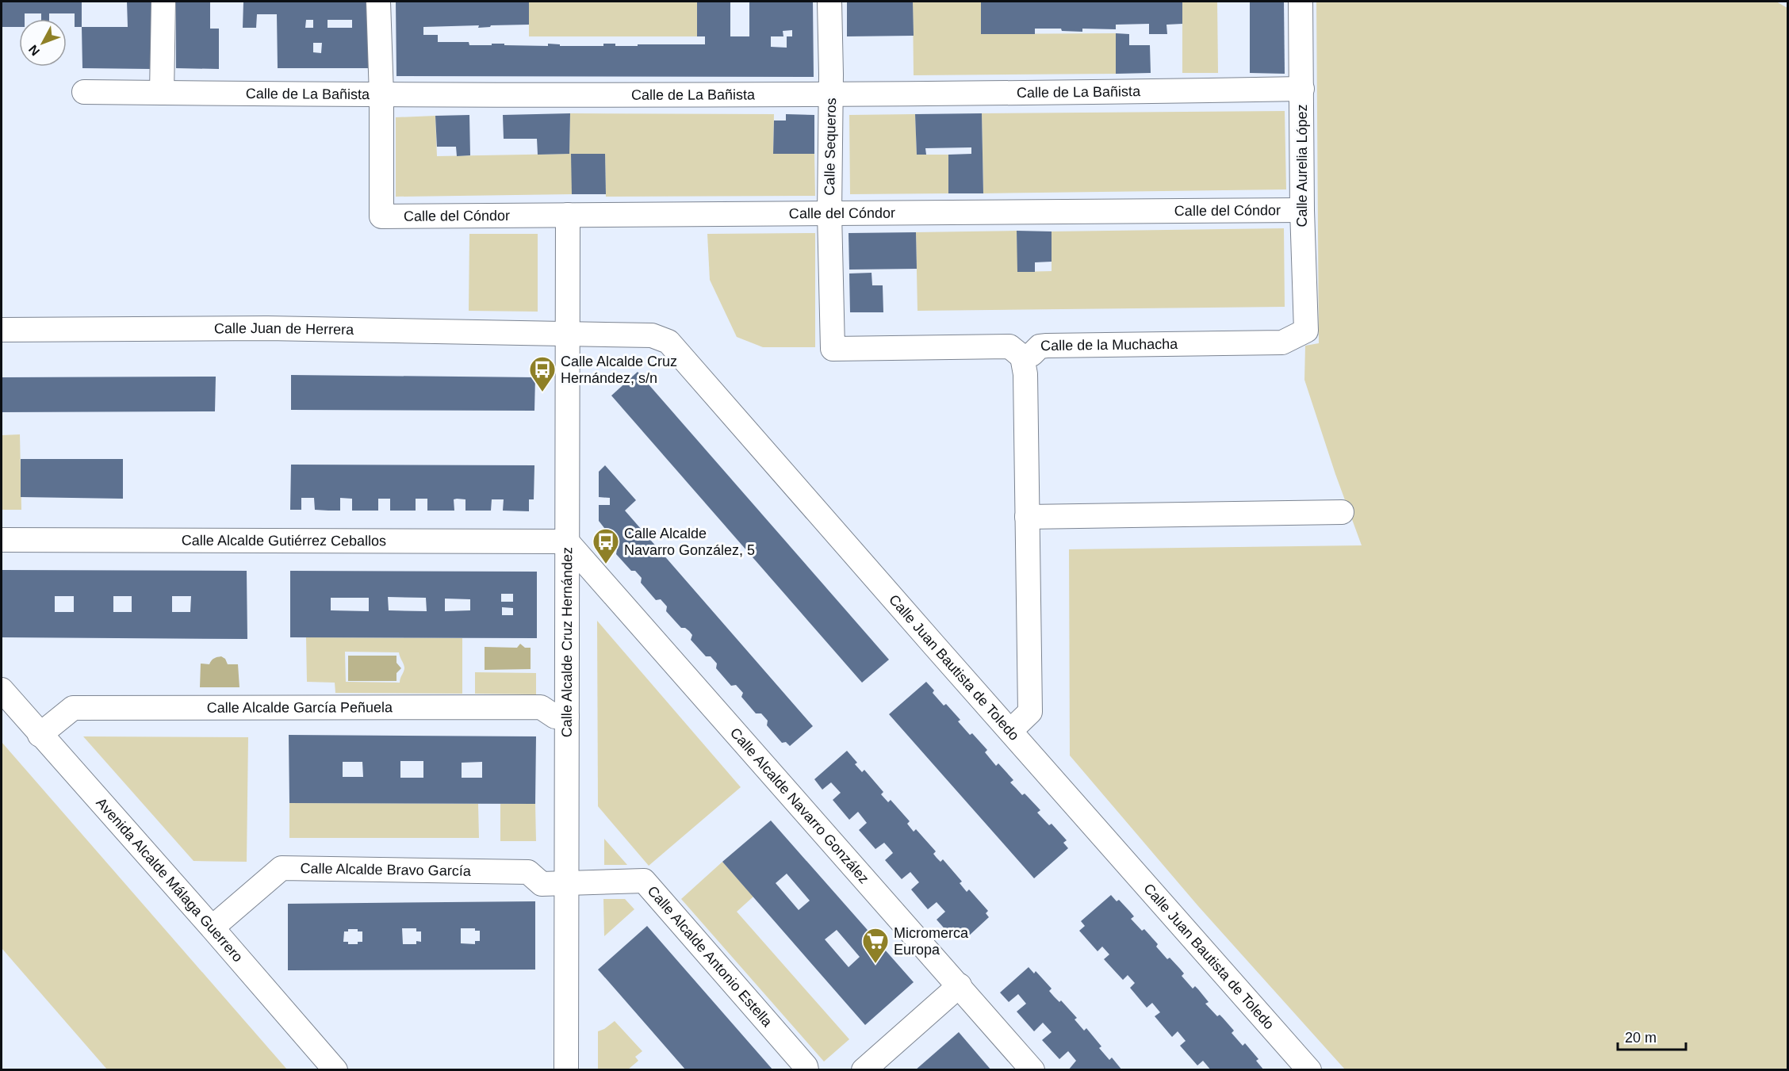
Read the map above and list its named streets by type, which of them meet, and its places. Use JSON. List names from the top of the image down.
{
  "streets": {
    "street": [
      "Calle de La Bañista",
      "Calle Sequeros",
      "Calle Aurelia López",
      "Calle del Cóndor",
      "Calle Juan de Herrera",
      "Calle de la Muchacha",
      "Calle Alcalde Gutiérrez Ceballos",
      "Calle Alcalde Cruz Hernández",
      "Calle Juan Bautista de Toledo",
      "Calle Alcalde García Peñuela",
      "Calle Alcalde Navarro González",
      "Calle Alcalde Bravo García",
      "Avenida Alcalde Málaga Guerrero",
      "Calle Alcalde Antonio Estella"
    ]
  },
  "crossings": [
    ["Calle de La Bañista", "Calle Sequeros"],
    ["Calle de La Bañista", "Calle Aurelia López"],
    ["Calle de La Bañista", "Calle del Cóndor"],
    ["Calle Sequeros", "Calle del Cóndor"],
    ["Calle Sequeros", "Calle de la Muchacha"],
    ["Calle Aurelia López", "Calle del Cóndor"],
    ["Calle Aurelia López", "Calle de la Muchacha"],
    ["Calle del Cóndor", "Calle Alcalde Cruz Hernández"],
    ["Calle Juan de Herrera", "Calle Alcalde Cruz Hernández"],
    ["Calle Juan de Herrera", "Calle Juan Bautista de Toledo"],
    ["Calle Alcalde Gutiérrez Ceballos", "Calle Alcalde Cruz Hernández"],
    ["Calle Alcalde Gutiérrez Ceballos", "Calle Alcalde Navarro González"],
    ["Calle Alcalde Cruz Hernández", "Calle Juan Bautista de Toledo"],
    ["Calle Alcalde Cruz Hernández", "Calle Alcalde García Peñuela"],
    ["Calle Alcalde Cruz Hernández", "Calle Alcalde Navarro González"],
    ["Calle Alcalde Cruz Hernández", "Calle Alcalde Bravo García"],
    ["Calle Alcalde Cruz Hernández", "Calle Alcalde Antonio Estella"],
    ["Calle Alcalde García Peñuela", "Avenida Alcalde Málaga Guerrero"],
    ["Calle Alcalde Bravo García", "Calle Alcalde Antonio Estella"]
  ],
  "places": {
    "bus stop": ["Calle Alcalde Cruz Hernández, s/n", "Calle Alcalde Navarro González, 5"],
    "supermarket": ["Micromerca Europa"]
  },
  "scale_bar": "20 m",
  "north": "bottom left"
}
